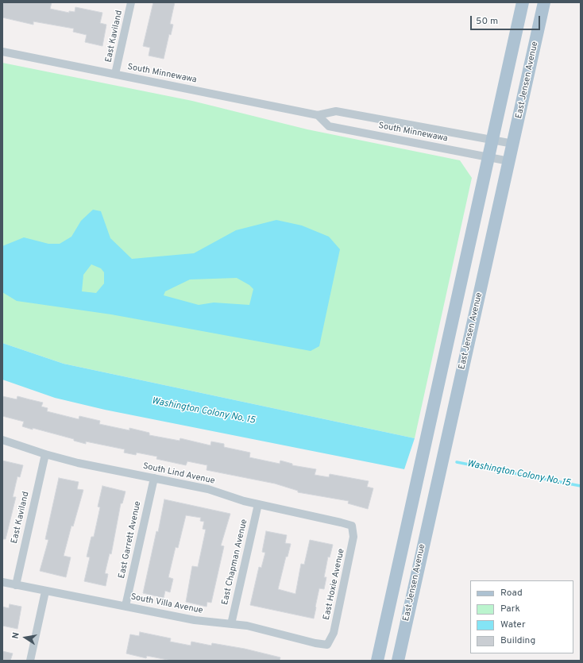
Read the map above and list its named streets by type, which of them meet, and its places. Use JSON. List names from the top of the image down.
{
  "streets": {
    "main road": ["East Jensen Avenue"],
    "street": [
      "East Kaviland",
      "South Minnewawa",
      "South Lind Avenue",
      "East Garrett Avenue",
      "East Chapman Avenue",
      "East Hoxie Avenue",
      "South Villa Avenue"
    ]
  },
  "crossings": [
    ["East Kaviland", "South Minnewawa"],
    ["East Kaviland", "South Lind Avenue"],
    ["East Kaviland", "South Villa Avenue"],
    ["South Minnewawa", "East Jensen Avenue"],
    ["South Lind Avenue", "East Garrett Avenue"],
    ["South Lind Avenue", "East Chapman Avenue"],
    ["South Lind Avenue", "East Hoxie Avenue"],
    ["East Garrett Avenue", "South Villa Avenue"],
    ["East Chapman Avenue", "South Villa Avenue"],
    ["East Hoxie Avenue", "South Villa Avenue"]
  ],
  "water": ["Washington Colony No. 15"],
  "legend": [
    "Road",
    "Park",
    "Water",
    "Building"
  ],
  "scale_bar": "50 m",
  "north": "left"
}
